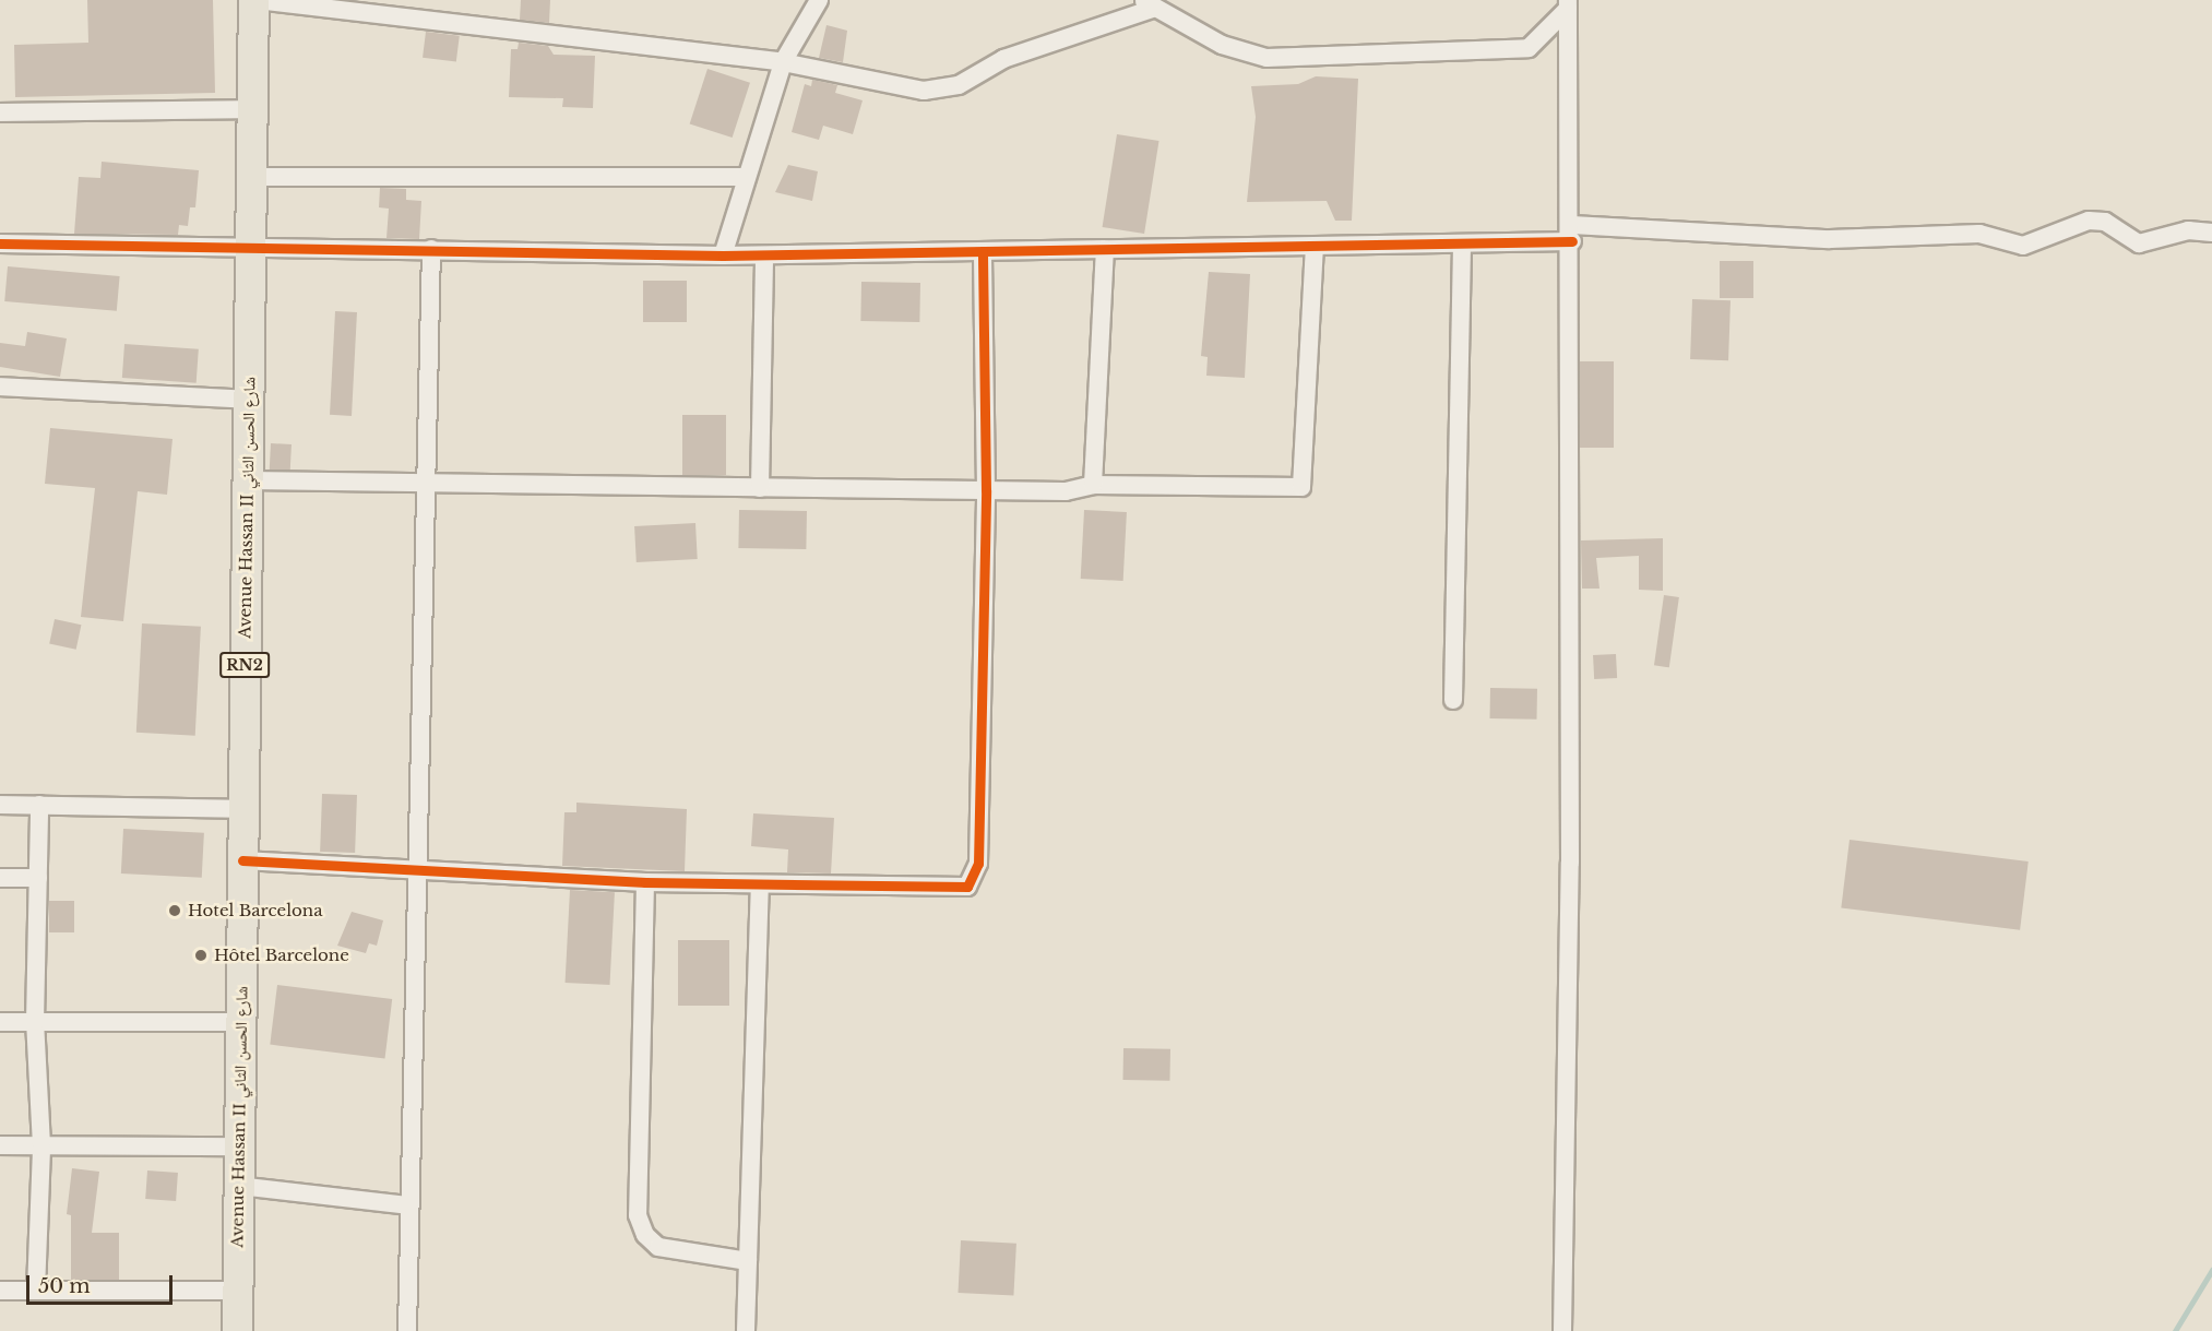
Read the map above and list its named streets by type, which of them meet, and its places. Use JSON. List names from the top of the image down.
{
  "streets": {
    "main road": ["Avenue Hassan II شارع الحسن الثاني", "RN2"]
  },
  "places": ["Hotel Barcelona", "Hôtel Barcelone"],
  "scale_bar": "50 m"
}
